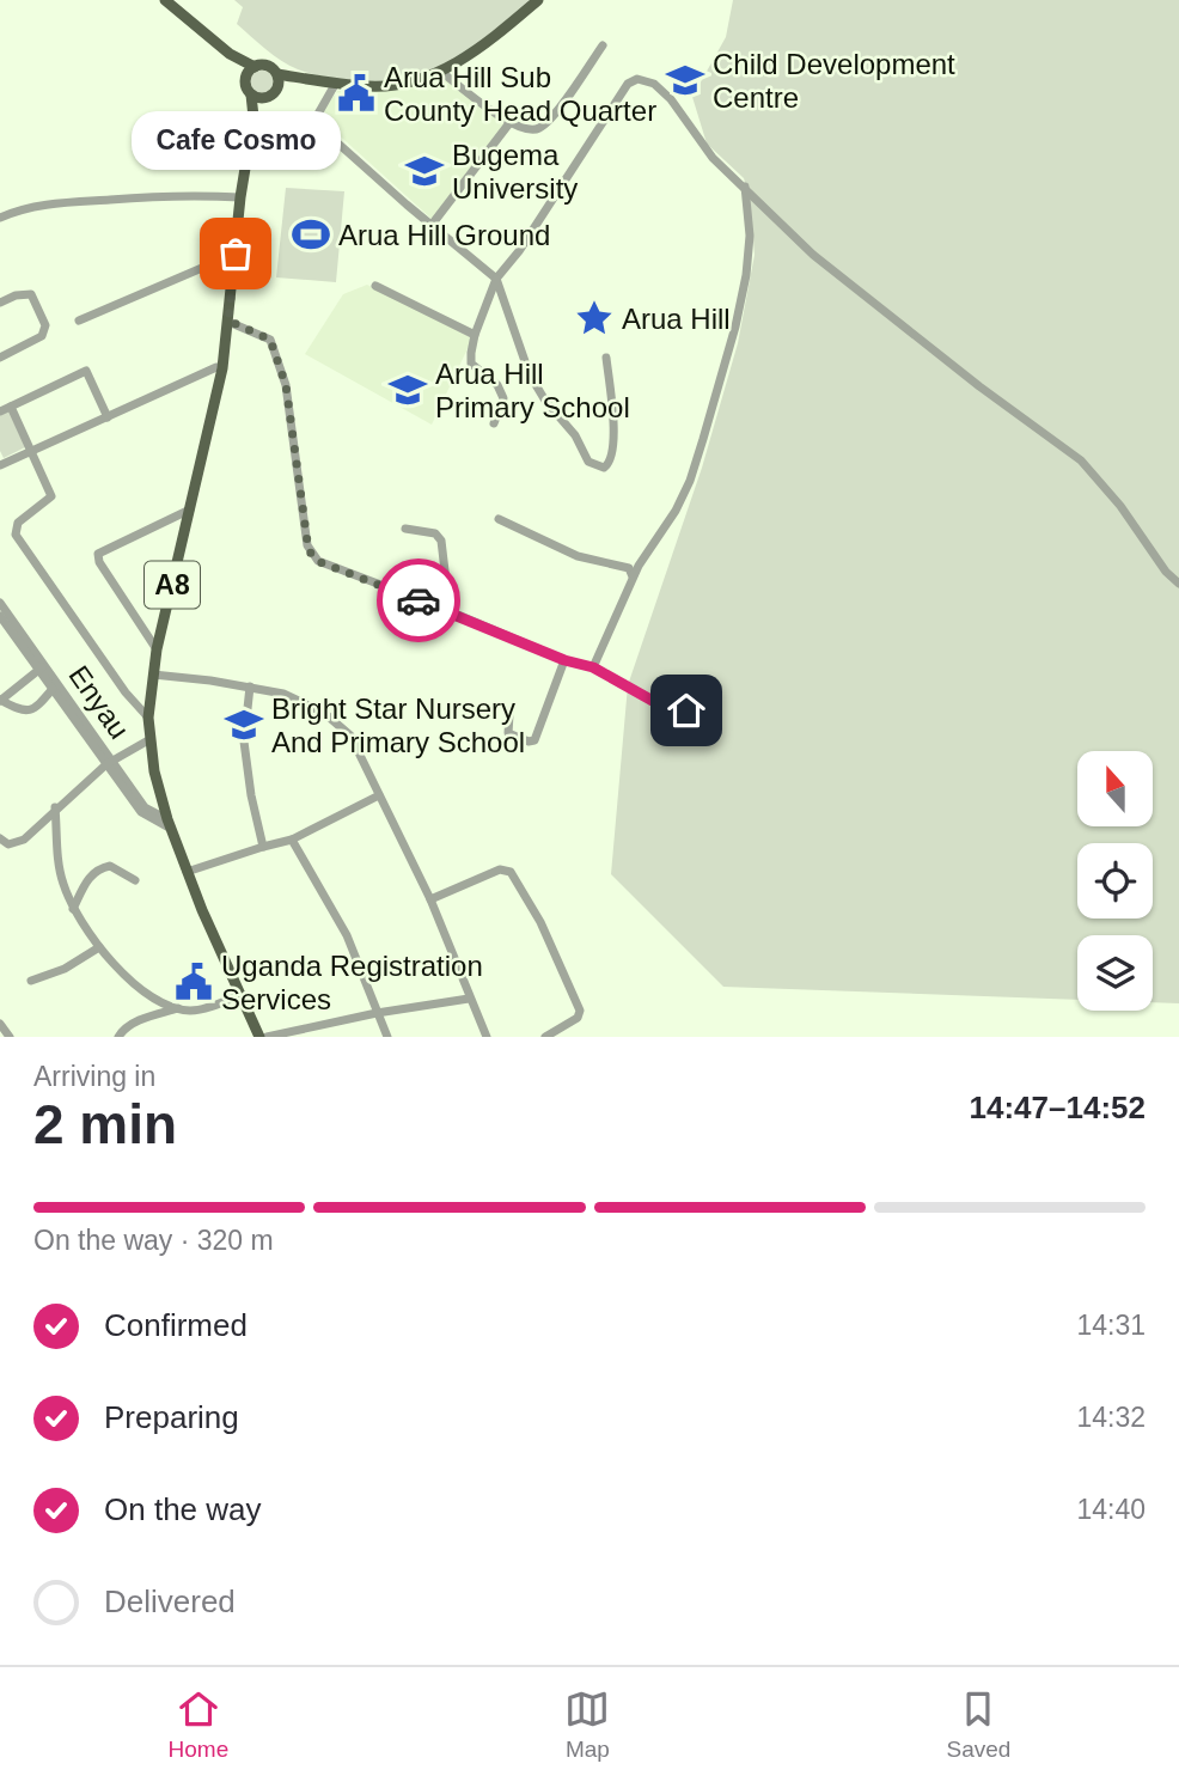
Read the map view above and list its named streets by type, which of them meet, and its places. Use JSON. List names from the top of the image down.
{
  "streets": {
    "main road": ["A8"],
    "street": ["Enyau"]
  },
  "crossings": [
    ["A8", "Enyau"]
  ],
  "places": {
    "school or university": [
      "Child Development Centre",
      "Bugema University",
      "Arua Hill Primary School",
      "Bright Star Nursery And Primary School"
    ],
    "public building": ["Arua Hill Sub County Head Quarter", "Uganda Registration Services"],
    "sports": ["Arua Hill Ground"],
    "other": ["Cafe Cosmo"],
    "place": ["Arua Hill"]
  },
  "north": "top",
  "page": {
    "bubble": "Cafe Cosmo",
    "heading": ["2 min", "Arriving in", "14:47–14:52"],
    "bar": "On the way · 320 m",
    "list": [
      ["Confirmed", "14:31"],
      ["Preparing", "14:32"],
      ["On the way", "14:40"],
      "Delivered"
    ],
    "tabs": ["Home", "Map", "Saved"]
  }
}
